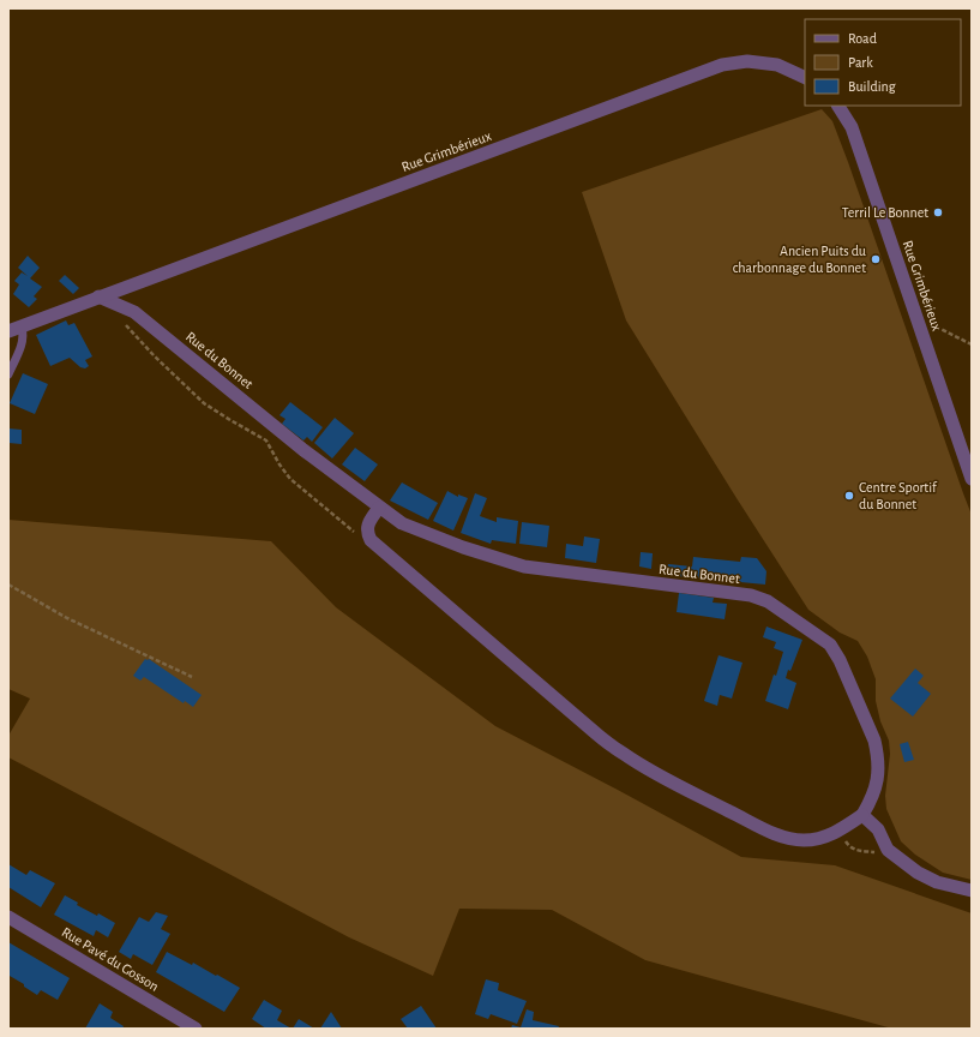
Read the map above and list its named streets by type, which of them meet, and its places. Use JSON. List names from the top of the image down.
{
  "streets": {
    "street": ["Rue Grimbérieux", "Rue du Bonnet", "Rue Pavé du Gosson"]
  },
  "crossings": [
    ["Rue Grimbérieux", "Rue du Bonnet"]
  ],
  "places": ["Terril Le Bonnet", "Ancien Puits du charbonnage du Bonnet", "Centre Sportif du Bonnet"],
  "legend": ["Road", "Park", "Building"]
}
